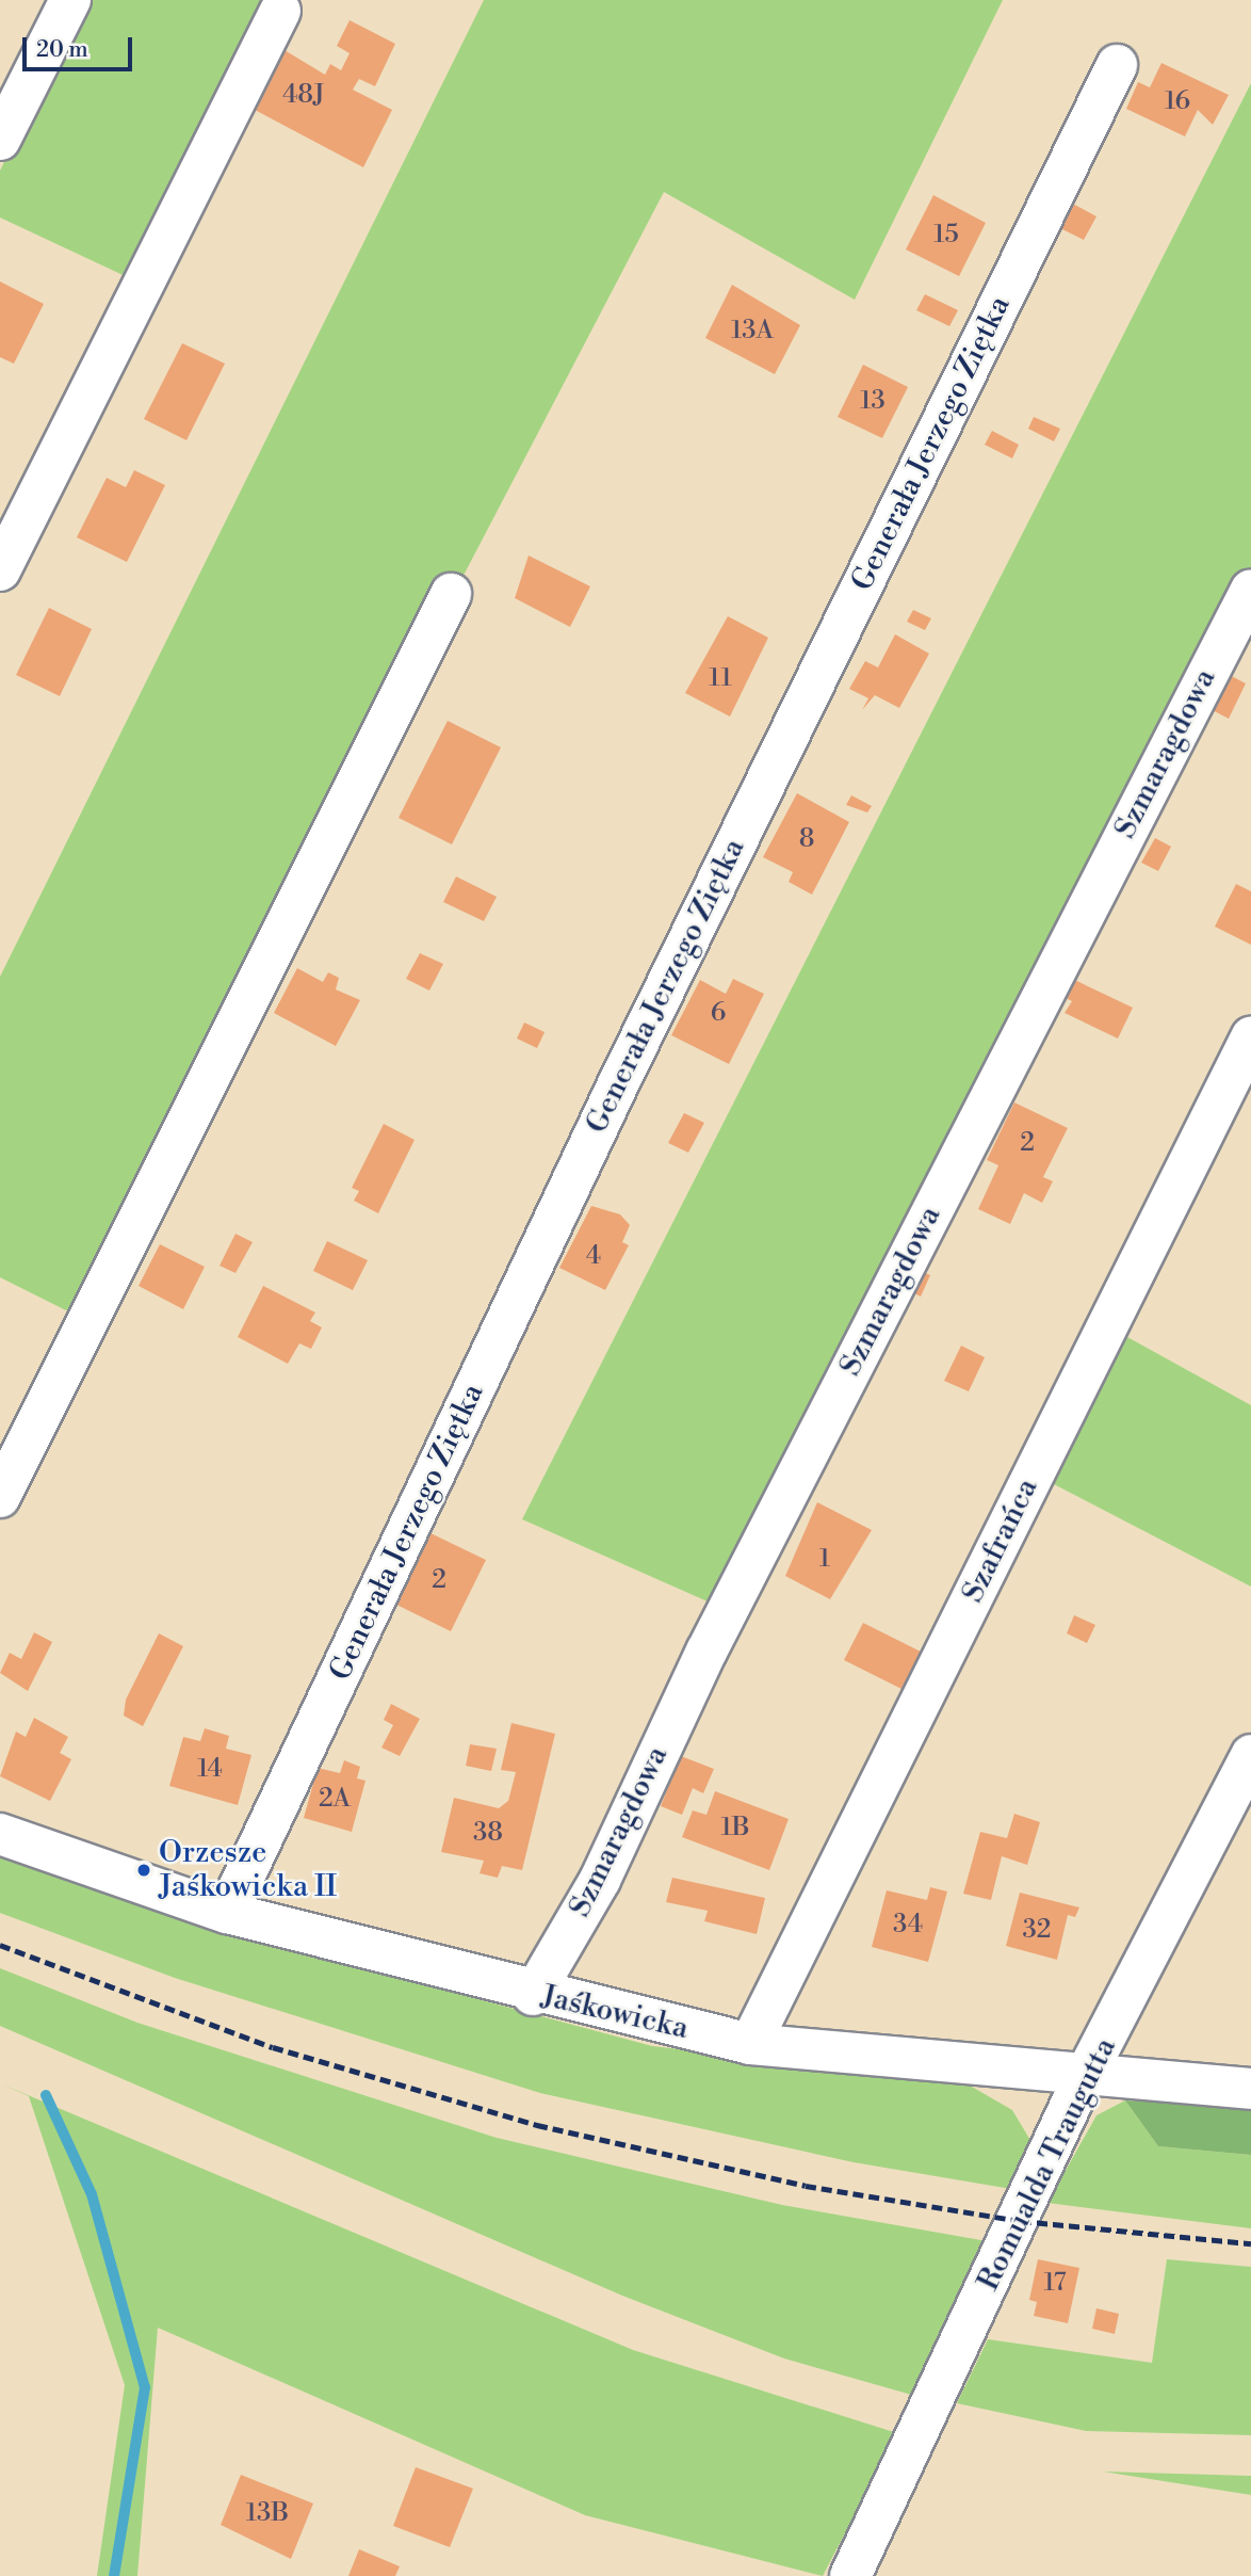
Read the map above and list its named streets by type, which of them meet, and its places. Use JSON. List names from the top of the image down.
{
  "streets": {
    "street": [
      "Generała Jerzego Ziętka",
      "Szmaragdowa",
      "Szafrańca",
      "Jaśkowicka",
      "Romualda Traugutta"
    ]
  },
  "crossings": [
    ["Generała Jerzego Ziętka", "Jaśkowicka"],
    ["Szmaragdowa", "Jaśkowicka"],
    ["Szafrańca", "Jaśkowicka"],
    ["Jaśkowicka", "Romualda Traugutta"]
  ],
  "places": ["Orzesze Jaśkowicka II"],
  "house_numbers": [
    "48J",
    "16",
    "15",
    "13A",
    "13",
    "11",
    "8",
    "6",
    "2",
    "4",
    "1",
    "2",
    "14",
    "2A",
    "1B",
    "38",
    "34",
    "32",
    "17",
    "13B"
  ],
  "scale_bar": "20 m"
}
